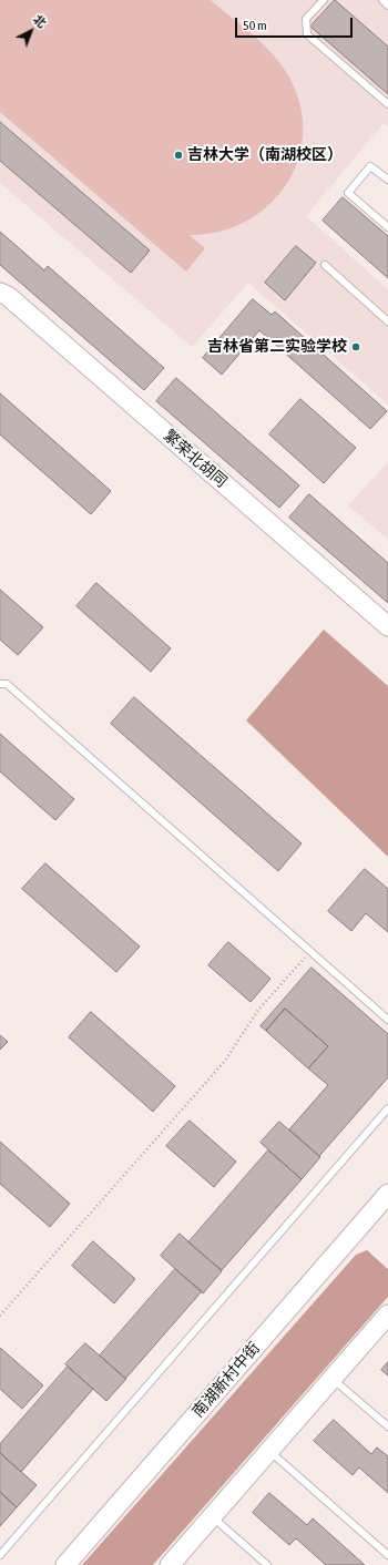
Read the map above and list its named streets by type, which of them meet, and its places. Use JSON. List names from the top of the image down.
{
  "streets": {
    "street": ["繁荣北胡同", "南湖新村中街"]
  },
  "places": ["吉林大学（南湖校区）", "吉林省第二实验学校"],
  "scale_bar": "50 m",
  "north": "top right"
}
